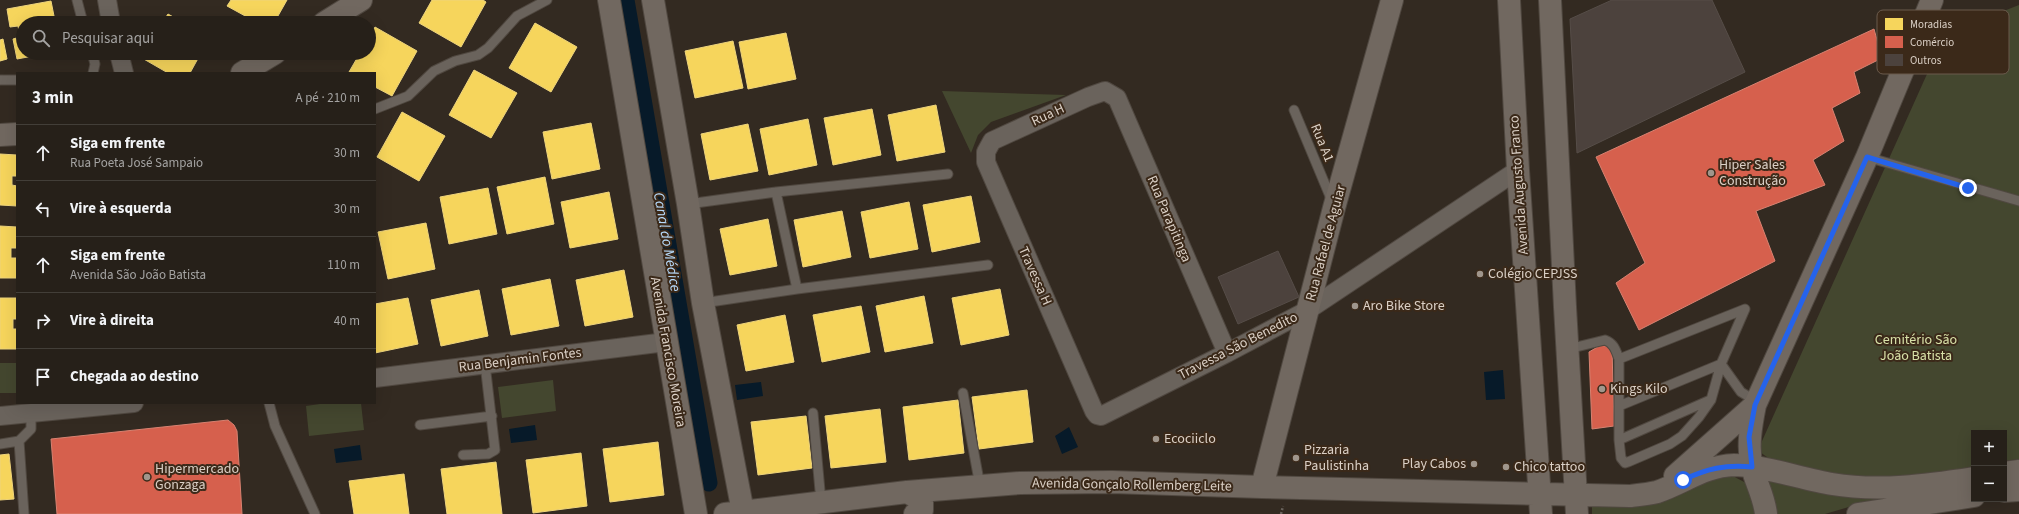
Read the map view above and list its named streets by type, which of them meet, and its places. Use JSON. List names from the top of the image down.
{
  "streets": {
    "main road": [
      "Avenida Augusto Franco",
      "Rua Rafael de Aguiar",
      "Avenida Francisco Moreira",
      "Avenida Gonçalo Rollemberg Leite"
    ],
    "street": [
      "Rua H",
      "Rua Parapitinga",
      "Travessa H",
      "Travessa São Benedito",
      "Rua Benjamin Fontes"
    ],
    "lane": ["Rua A1"]
  },
  "crossings": [
    ["Rua H", "Rua Parapitinga"],
    ["Rua H", "Travessa H"],
    ["Rua A1", "Rua Rafael de Aguiar"],
    ["Avenida Augusto Franco", "Travessa São Benedito"],
    ["Avenida Augusto Franco", "Avenida Gonçalo Rollemberg Leite"],
    ["Rua Parapitinga", "Travessa São Benedito"],
    ["Rua Rafael de Aguiar", "Travessa São Benedito"],
    ["Rua Rafael de Aguiar", "Avenida Gonçalo Rollemberg Leite"],
    ["Travessa H", "Travessa São Benedito"],
    ["Avenida Francisco Moreira", "Rua Benjamin Fontes"]
  ],
  "water": ["Canal do Médice"],
  "parks": ["Cemitério São João Batista"],
  "places": [
    "Hiper Sales Construção",
    "Colégio CEPJSS",
    "Aro Bike Store",
    "Kings Kilo",
    "Ecociiclo",
    "Pizzaria Paulistinha",
    "Play Cabos",
    "Chico tattoo",
    "Hipermercado Gonzaga"
  ],
  "legend": ["Moradias", "Comércio", "Outros"],
  "page": {
    "search": "Pesquisar aqui",
    "heading": ["3 min", "A pé · 210 m"],
    "list": [
      ["Siga em frente", "Rua Poeta José Sampaio", "30 m"],
      ["Vire à esquerda", "30 m"],
      ["Siga em frente", "Avenida São João Batista", "110 m"],
      ["Vire à direita", "40 m"],
      "Chegada ao destino"
    ],
    "map_buttons": ["+", "−"]
  }
}
